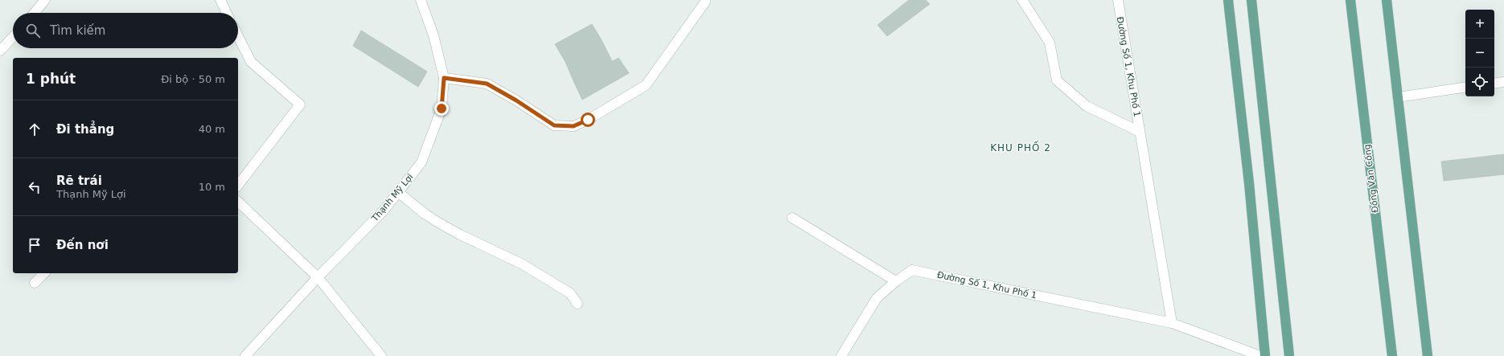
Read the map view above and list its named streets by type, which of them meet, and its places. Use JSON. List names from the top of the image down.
{
  "streets": {
    "main road": ["Đồng Văn Cống"],
    "street": ["Đường Số 1, Khu Phố 1", "Thạnh Mỹ Lợi"]
  },
  "districts": ["KHU PHỐ 2"],
  "page": {
    "map_buttons": ["+", "−"],
    "search": "Tìm kiếm",
    "heading": ["1 phút", "Đi bộ · 50 m"],
    "list": [
      ["Đi thẳng", "40 m"],
      ["Rẽ trái", "Thạnh Mỹ Lợi", "10 m"],
      "Đến nơi"
    ]
  }
}
